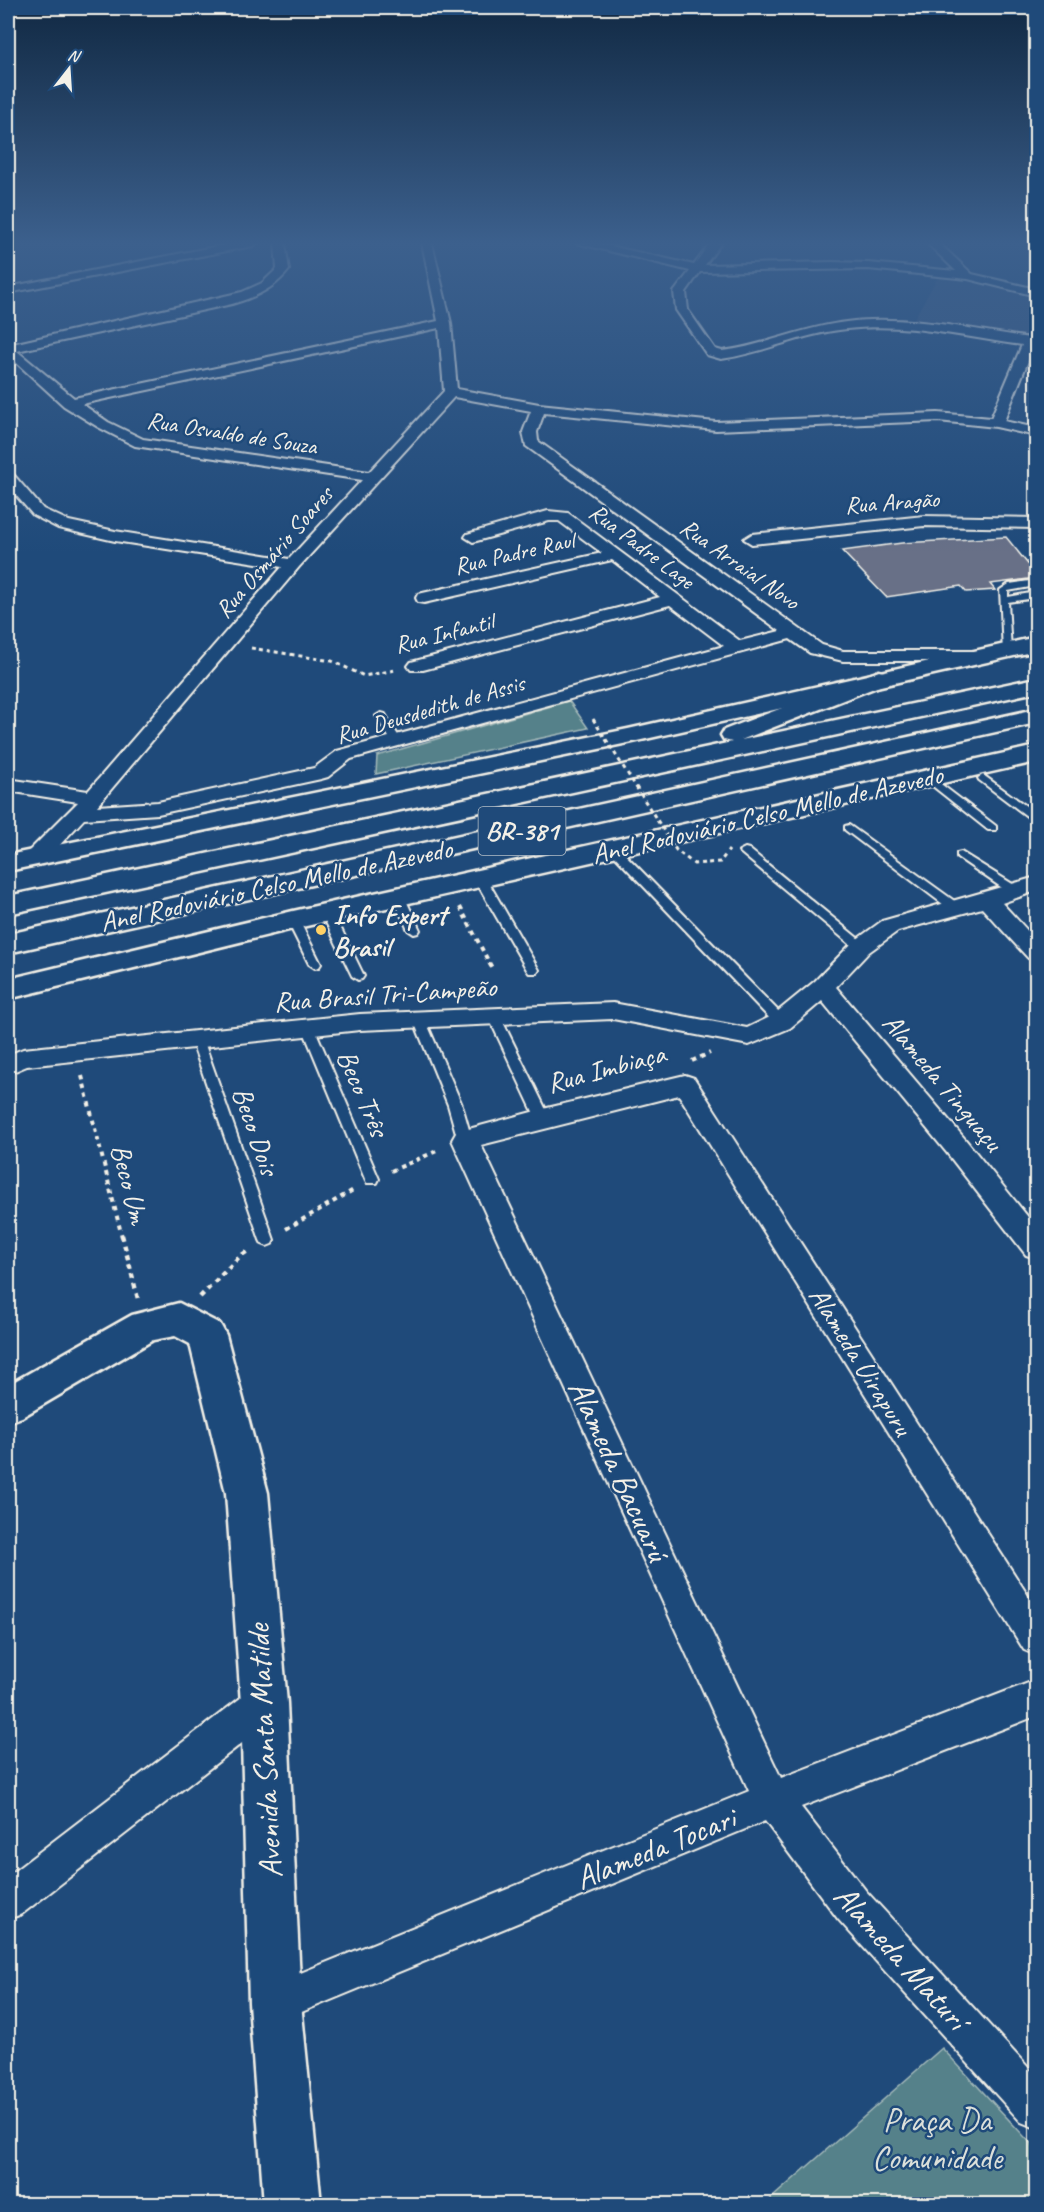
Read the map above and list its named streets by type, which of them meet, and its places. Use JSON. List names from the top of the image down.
{
  "streets": {
    "main road": ["Anel Rodoviário Celso Mello de Azevedo", "BR-381", "Avenida Santa Matilde"],
    "street": [
      "Rua Osvaldo de Souza",
      "Rua Aragão",
      "Rua Padre Lage",
      "Rua Osmário Soares",
      "Rua Padre Raul",
      "Rua Arraial Novo",
      "Rua Infantil",
      "Rua Deusdedith de Assis",
      "Rua Brasil Tri-Campeão",
      "Rua Imbiaça",
      "Alameda Tinguaçu",
      "Alameda Uirapuru",
      "Alameda Bacuarú",
      "Alameda Tocari",
      "Alameda Maturí"
    ],
    "lane": ["Beco Três", "Beco Dois"],
    "path": ["Beco Um"]
  },
  "crossings": [
    ["Rua Osvaldo de Souza", "Rua Osmário Soares"],
    ["Rua Padre Lage", "Rua Padre Raul"],
    ["Rua Padre Lage", "Rua Infantil"],
    ["Rua Padre Lage", "Rua Deusdedith de Assis"],
    ["Rua Osmário Soares", "Rua Infantil"],
    ["Rua Osmário Soares", "Rua Deusdedith de Assis"],
    ["Rua Arraial Novo", "Rua Deusdedith de Assis"],
    ["Rua Brasil Tri-Campeão", "Rua Imbiaça"],
    ["Rua Brasil Tri-Campeão", "Beco Três"],
    ["Rua Brasil Tri-Campeão", "Beco Dois"],
    ["Rua Brasil Tri-Campeão", "Beco Um"],
    ["Rua Imbiaça", "Alameda Uirapuru"],
    ["Rua Imbiaça", "Alameda Bacuarú"],
    ["Beco Um", "Avenida Santa Matilde"],
    ["Alameda Bacuarú", "Alameda Tocari"],
    ["Alameda Bacuarú", "Alameda Maturí"],
    ["Avenida Santa Matilde", "Alameda Tocari"],
    ["Alameda Tocari", "Alameda Maturí"]
  ],
  "parks": ["Praça Da Comunidade"],
  "places": ["Info Expert Brasil"],
  "north": "top"
}
